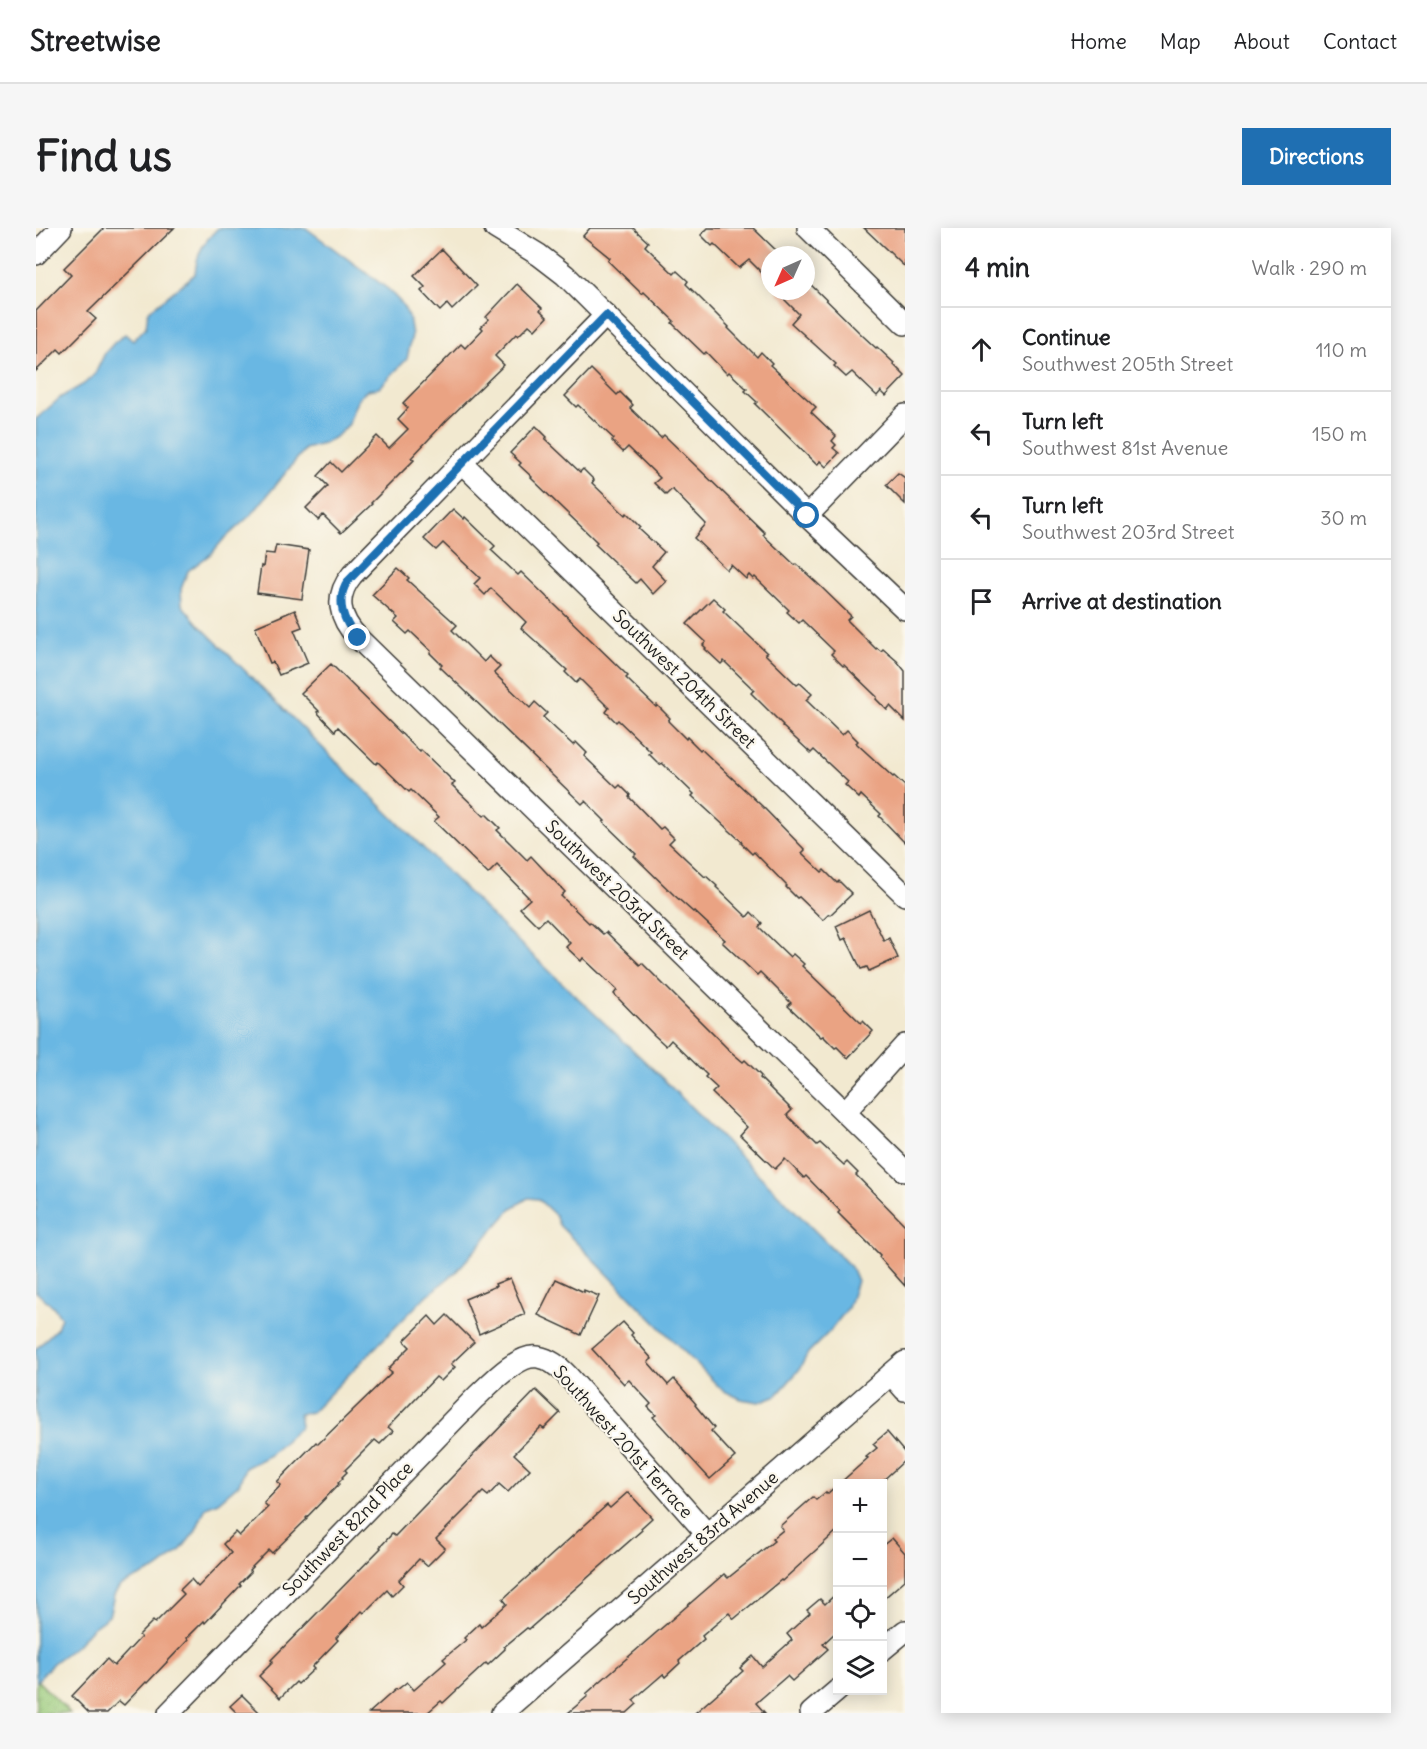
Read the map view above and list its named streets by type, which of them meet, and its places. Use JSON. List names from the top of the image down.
{
  "streets": {
    "street": [
      "Southwest 204th Street",
      "Southwest 203rd Street",
      "Southwest 201st Terrace",
      "Southwest 82nd Place",
      "Southwest 83rd Avenue"
    ]
  },
  "crossings": [
    ["Southwest 204th Street", "Southwest 203rd Street"],
    ["Southwest 201st Terrace", "Southwest 82nd Place"],
    ["Southwest 201st Terrace", "Southwest 83rd Avenue"]
  ],
  "north": "bottom left",
  "page": {
    "header": "Streetwise",
    "nav": [
      "Home",
      "Map",
      "About",
      "Contact"
    ],
    "buttons": "Directions",
    "title": "Find us",
    "heading": ["4 min", "Walk · 290 m"],
    "list": [
      ["Continue", "Southwest 205th Street", "110 m"],
      ["Turn left", "Southwest 81st Avenue", "150 m"],
      ["Turn left", "Southwest 203rd Street", "30 m"],
      "Arrive at destination"
    ],
    "map_buttons": ["+", "−"]
  }
}
